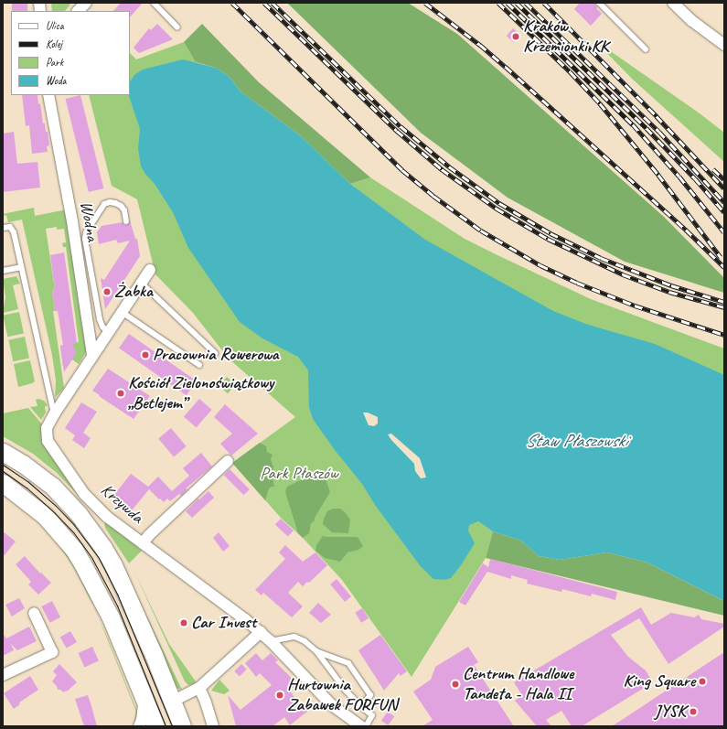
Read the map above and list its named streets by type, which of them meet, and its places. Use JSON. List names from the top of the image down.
{
  "streets": {
    "street": ["Wodna", "Krzywda"]
  },
  "water": ["Staw Płaszowski"],
  "parks": ["Park Płaszów"],
  "places": [
    "Kraków Krzemionki KK",
    "Żabka",
    "Pracownia Rowerowa",
    "Kościół Zielonoświątkowy „Betlejem”",
    "Car Invest",
    "King Square",
    "Centrum Handlowe Tandeta - Hala II",
    "Hurtownia Zabawek FORFUN",
    "JYSK"
  ],
  "legend": [
    "Ulica",
    "Kolej",
    "Park",
    "Woda"
  ]
}
